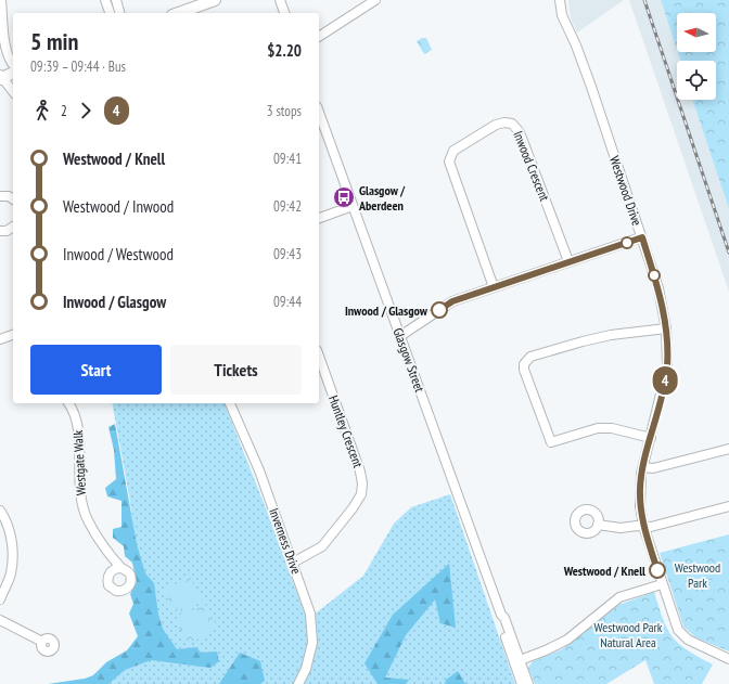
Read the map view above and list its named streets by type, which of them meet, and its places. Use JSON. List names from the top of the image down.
{
  "streets": {
    "street": [
      "Inwood Crescent",
      "Westwood Drive",
      "Glasgow Street",
      "Huntley Crescent",
      "Westgate Walk",
      "Inverness Drive"
    ]
  },
  "crossings": [
    ["Huntley Crescent", "Inverness Drive"]
  ],
  "parks": ["Westwood Park", "Westwood Park Natural Area"],
  "places": {
    "bus stop": ["Glasgow / Aberdeen"],
    "other": ["Inwood / Glasgow", "Westwood / Knell"]
  },
  "lines": ["bus line 4"],
  "north": "left",
  "page": {
    "on_map": "4",
    "heading": ["5 min", "09:39 – 09:44 · Bus", "$2.20"],
    "legs": ["2", "4", "3 stops"],
    "list": [
      {
        "name": "Westwood / Knell",
        "value": "09:41"
      },
      {
        "name": "Westwood / Inwood",
        "value": "09:42"
      },
      {
        "name": "Inwood / Westwood",
        "value": "09:43"
      },
      {
        "name": "Inwood / Glasgow",
        "value": "09:44"
      }
    ],
    "buttons": ["Start", "Tickets"]
  }
}
